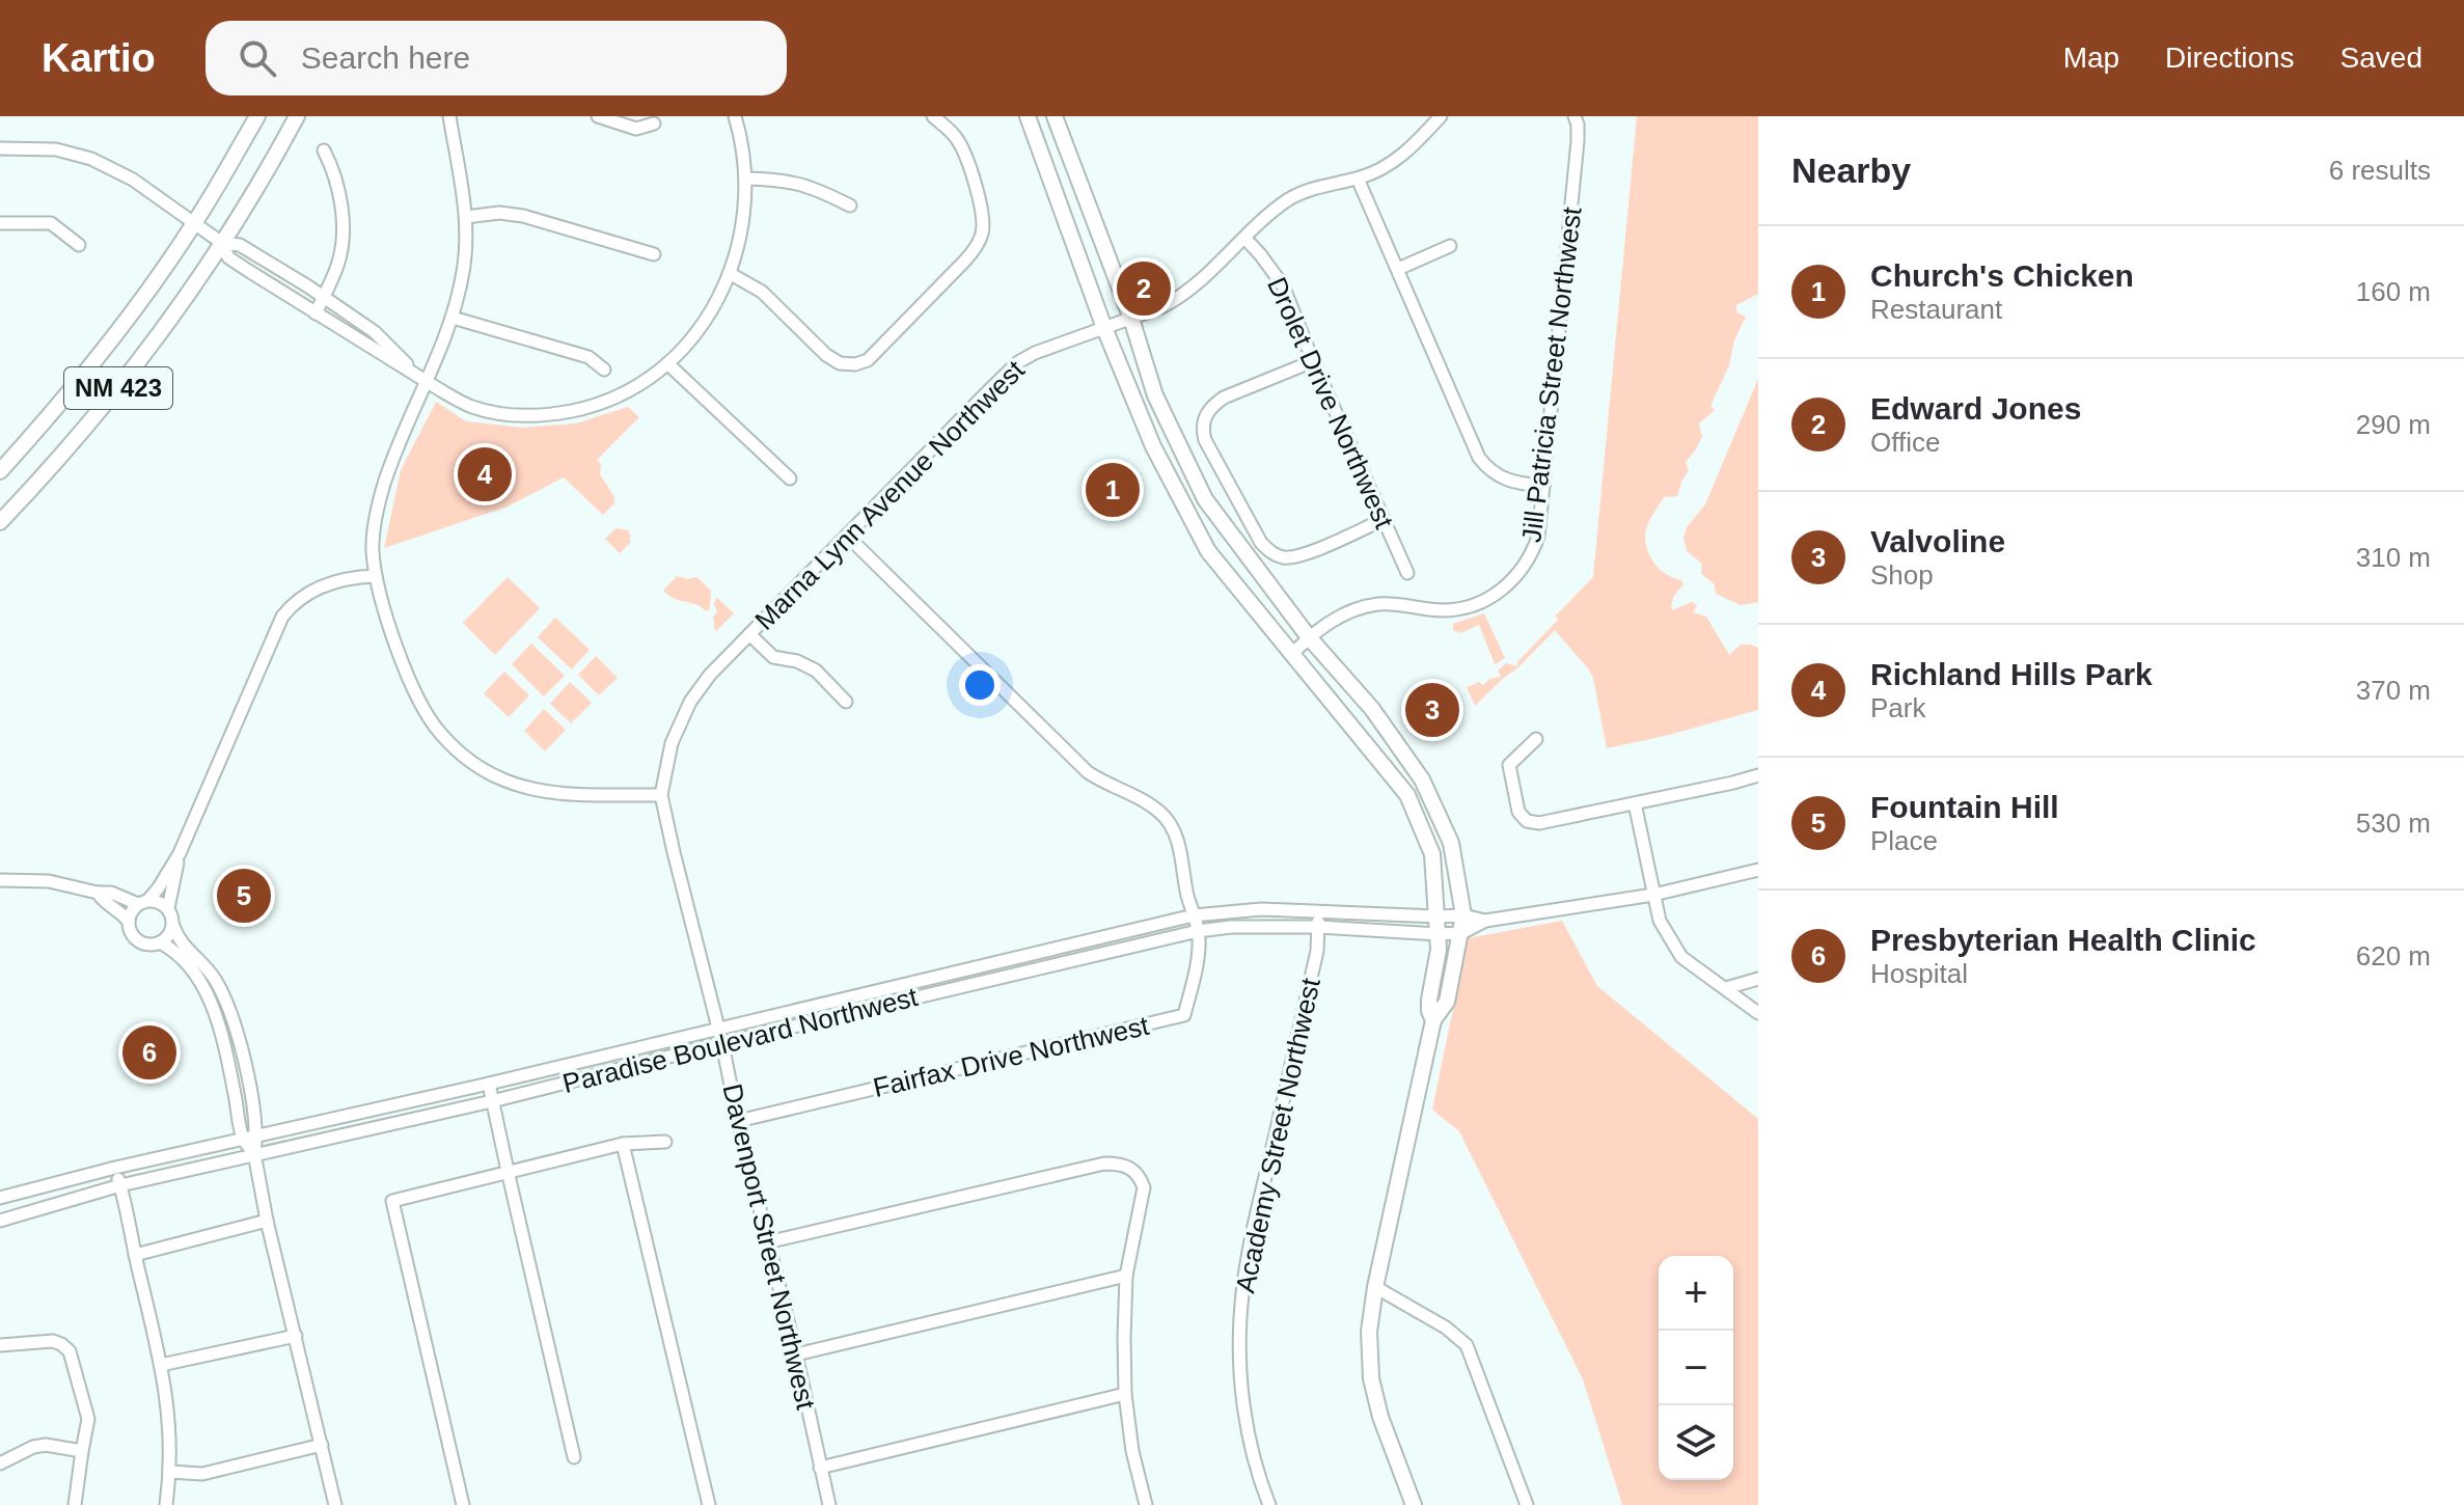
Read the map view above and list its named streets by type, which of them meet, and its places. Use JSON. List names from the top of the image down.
{
  "streets": {
    "main road": ["NM 423"],
    "street": [
      "Jill Patricia Street Northwest",
      "Drolet Drive Northwest",
      "Marna Lynn Avenue Northwest",
      "Paradise Boulevard Northwest",
      "Fairfax Drive Northwest",
      "Academy Street Northwest",
      "Davenport Street Northwest"
    ]
  },
  "crossings": [
    ["Drolet Drive Northwest", "Marna Lynn Avenue Northwest"],
    ["Marna Lynn Avenue Northwest", "Fairfax Drive Northwest"],
    ["Marna Lynn Avenue Northwest", "Davenport Street Northwest"],
    ["Paradise Boulevard Northwest", "Fairfax Drive Northwest"],
    ["Paradise Boulevard Northwest", "Academy Street Northwest"],
    ["Paradise Boulevard Northwest", "Davenport Street Northwest"],
    ["Fairfax Drive Northwest", "Davenport Street Northwest"]
  ],
  "page": {
    "header": "Kartio",
    "search": "Search here",
    "nav": ["Map", "Directions", "Saved"],
    "heading": ["Nearby", "6 results"],
    "list": [
      {
        "mark": "1",
        "name": "Church's Chicken",
        "note": "Restaurant",
        "value": "160 m"
      },
      {
        "mark": "2",
        "name": "Edward Jones",
        "note": "Office",
        "value": "290 m"
      },
      {
        "mark": "3",
        "name": "Valvoline",
        "note": "Shop",
        "value": "310 m"
      },
      {
        "mark": "4",
        "name": "Richland Hills Park",
        "note": "Park",
        "value": "370 m"
      },
      {
        "mark": "5",
        "name": "Fountain Hill",
        "note": "Place",
        "value": "530 m"
      },
      {
        "mark": "6",
        "name": "Presbyterian Health Clinic",
        "note": "Hospital",
        "value": "620 m"
      }
    ],
    "pins": [
      "2",
      "4",
      "1",
      "3",
      "5",
      "6"
    ],
    "map_buttons": ["+", "−"]
  }
}
